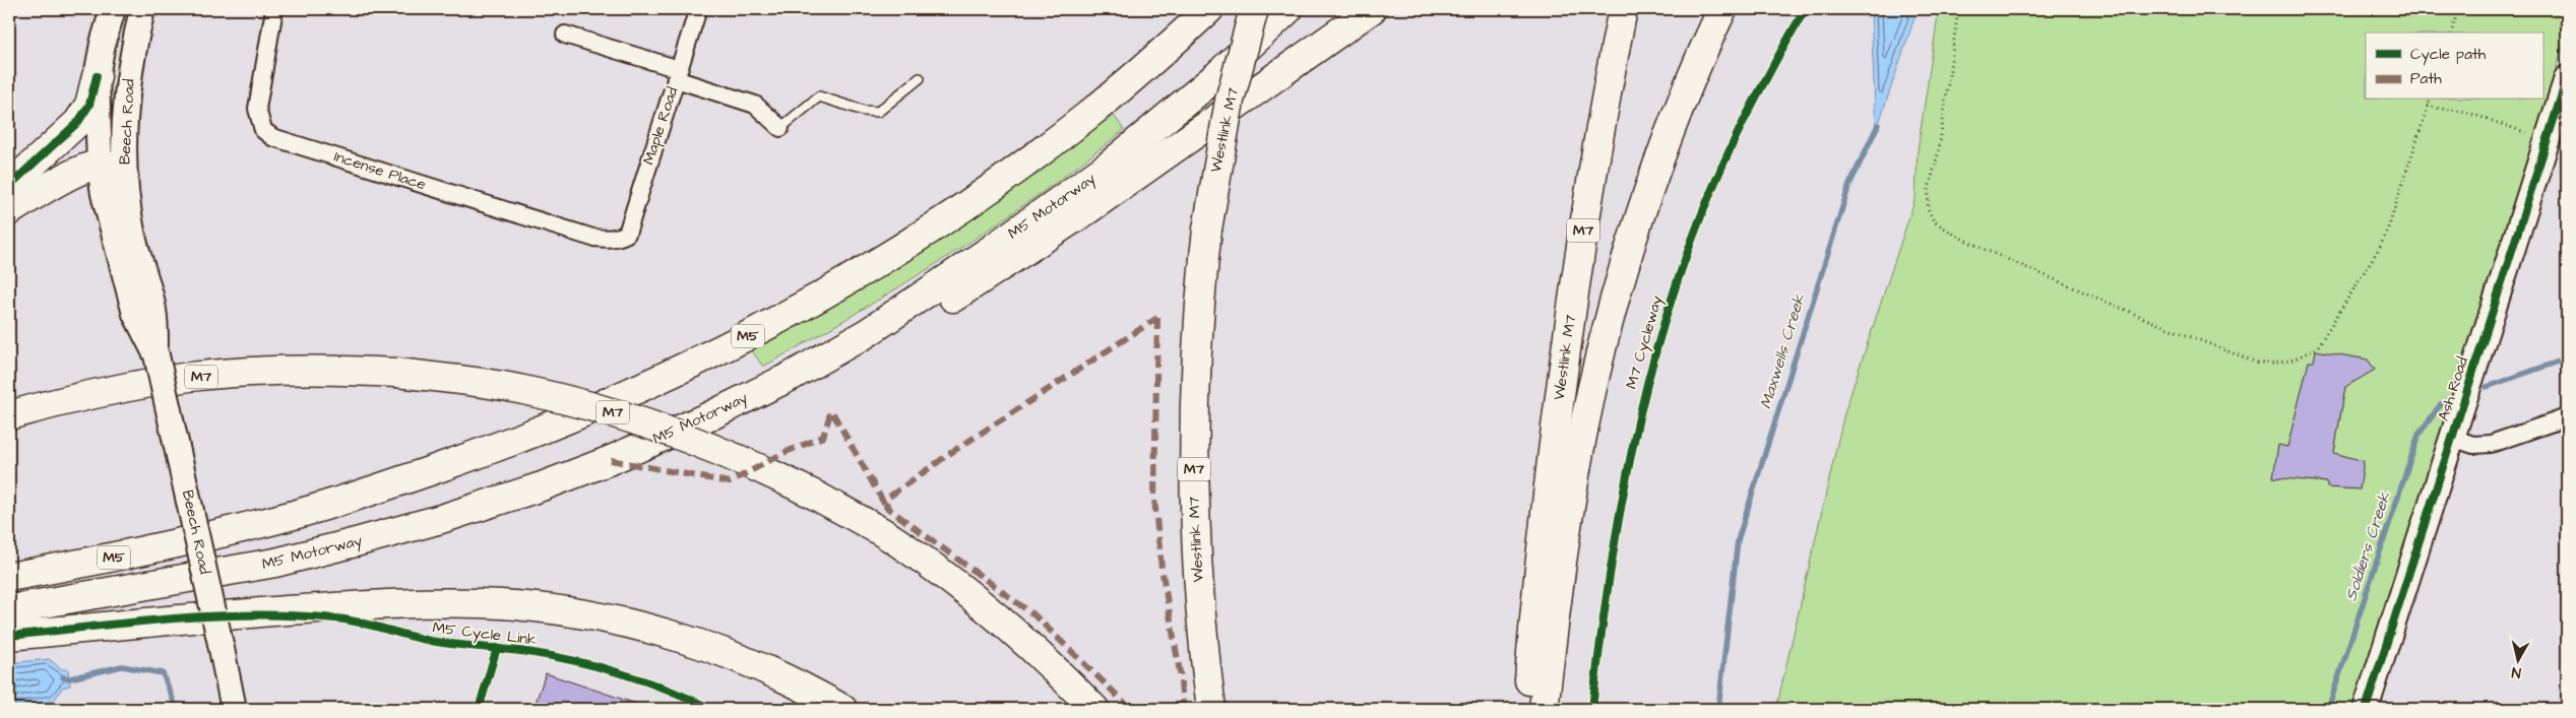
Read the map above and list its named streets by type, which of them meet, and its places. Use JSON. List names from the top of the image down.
{
  "streets": {
    "highway": [
      "Westlink M7",
      "M5 Motorway",
      "M7",
      "M5"
    ],
    "main road": ["Beech Road", "Ash Road"],
    "street": ["Maple Road", "Incense Place"],
    "cycle path": ["M7 Cycleway", "M5 Cycle Link"]
  },
  "crossings": [
    ["Maple Road", "Incense Place"]
  ],
  "water": ["Maxwells Creek", "Soldiers Creek"],
  "legend": ["Cycle path", "Path"],
  "north": "bottom"
}
